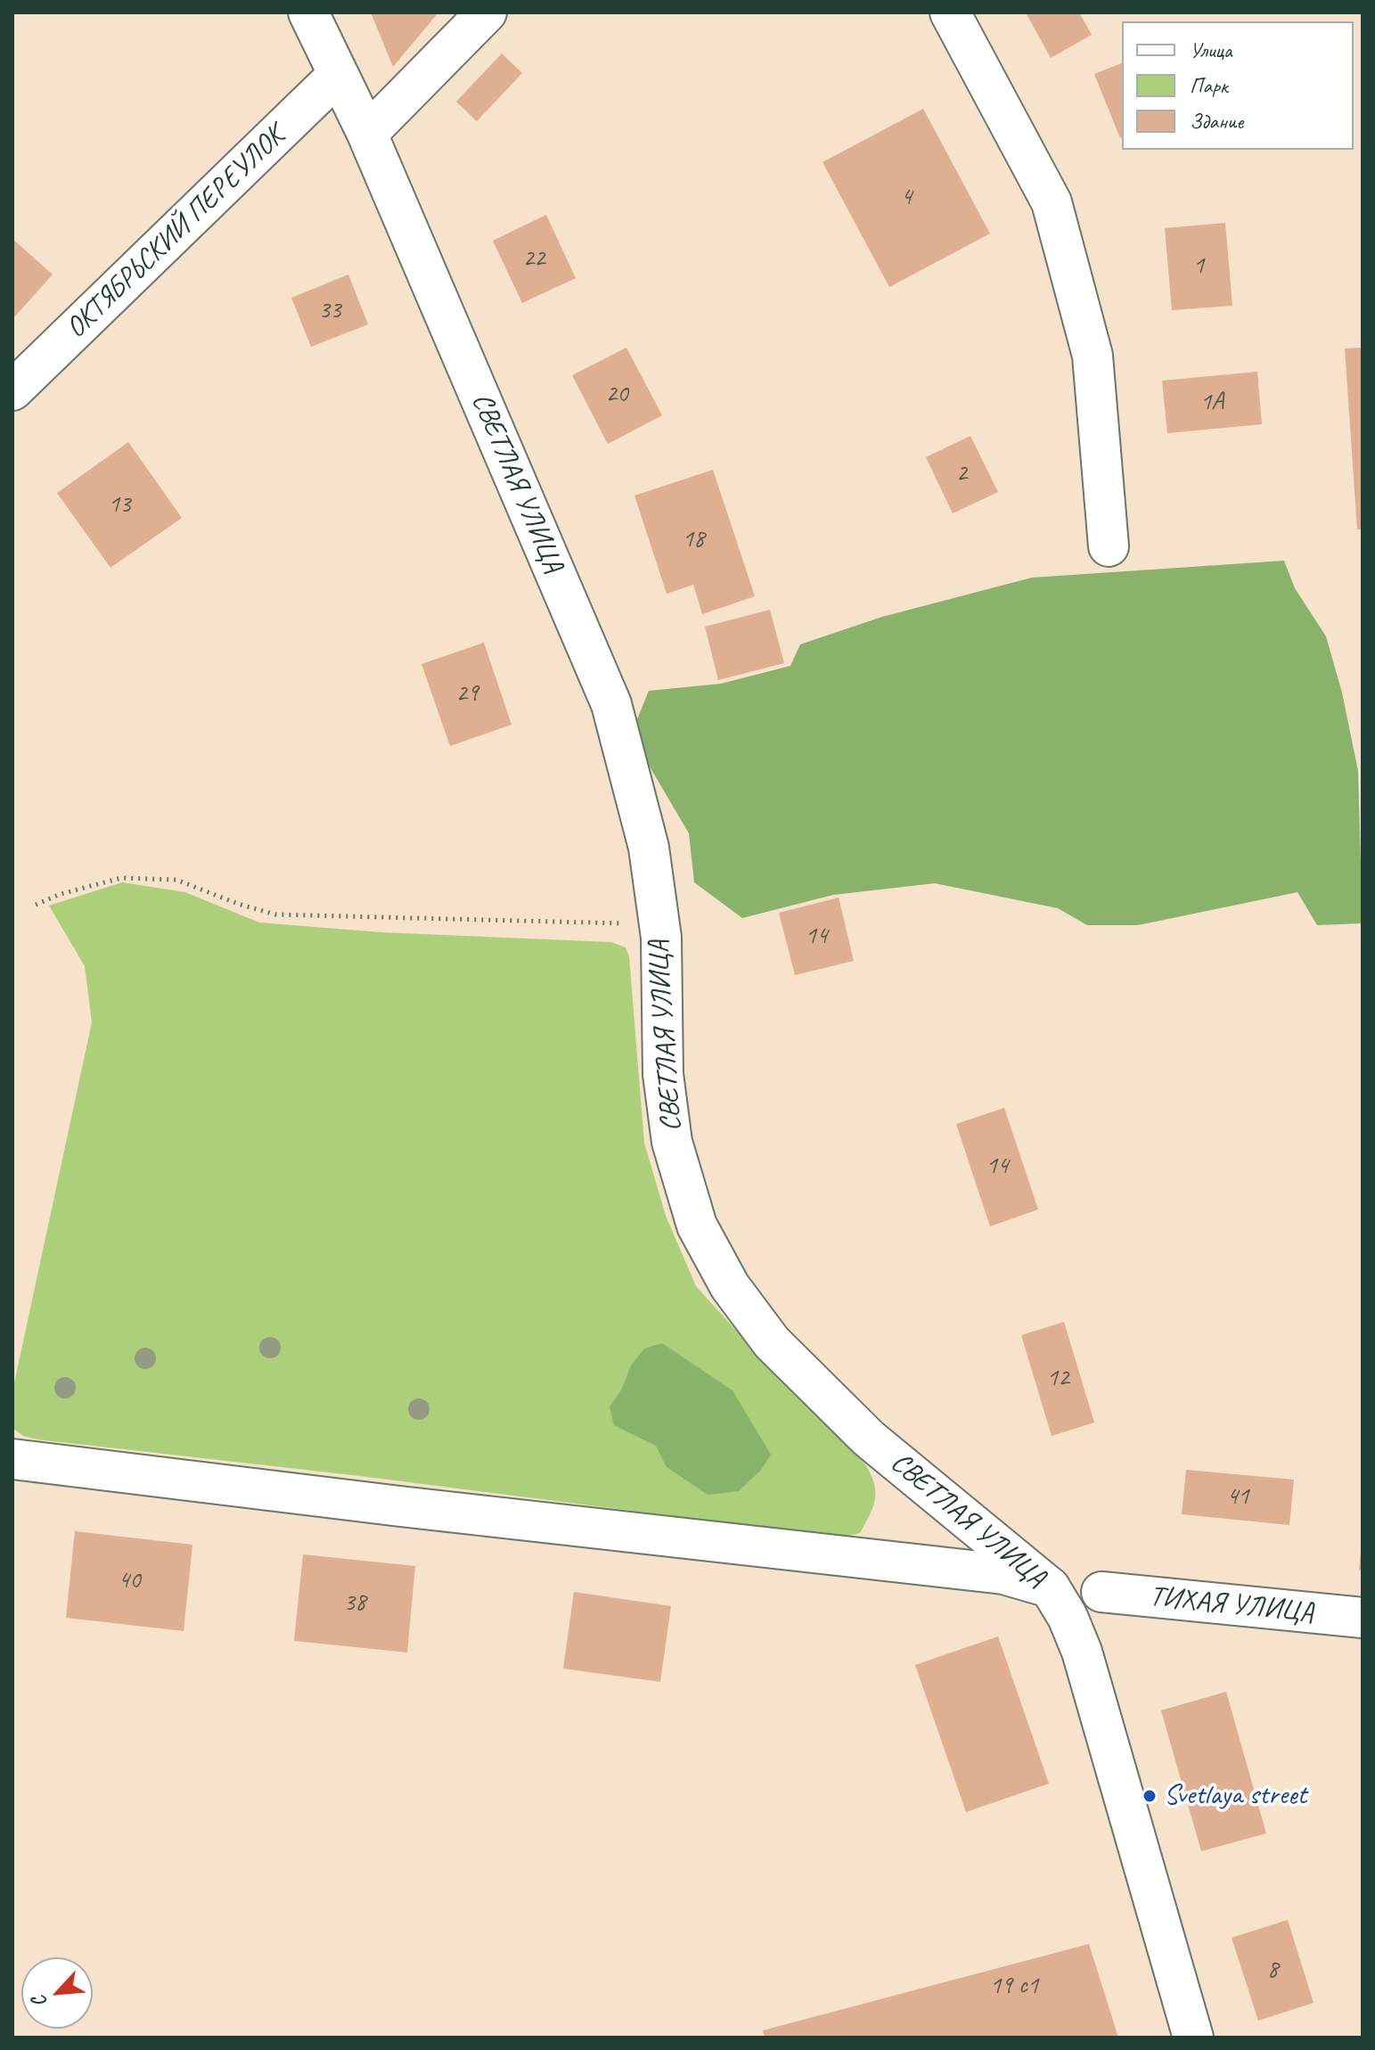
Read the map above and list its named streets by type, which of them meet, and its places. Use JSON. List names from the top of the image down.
{
  "streets": {
    "street": ["ОКТЯБРЬСКИЙ ПЕРЕУЛОК", "СВЕТЛАЯ УЛИЦА", "ТИХАЯ УЛИЦА"]
  },
  "crossings": [
    ["ОКТЯБРЬСКИЙ ПЕРЕУЛОК", "СВЕТЛАЯ УЛИЦА"]
  ],
  "places": ["Svetlaya street"],
  "house_numbers": [
    "4",
    "22",
    "1",
    "33",
    "20",
    "1А",
    "2",
    "13",
    "18",
    "29",
    "14",
    "14",
    "12",
    "41",
    "40",
    "38",
    "8",
    "19 с1"
  ],
  "legend": ["Улица", "Парк", "Здание"],
  "north": "bottom left"
}
